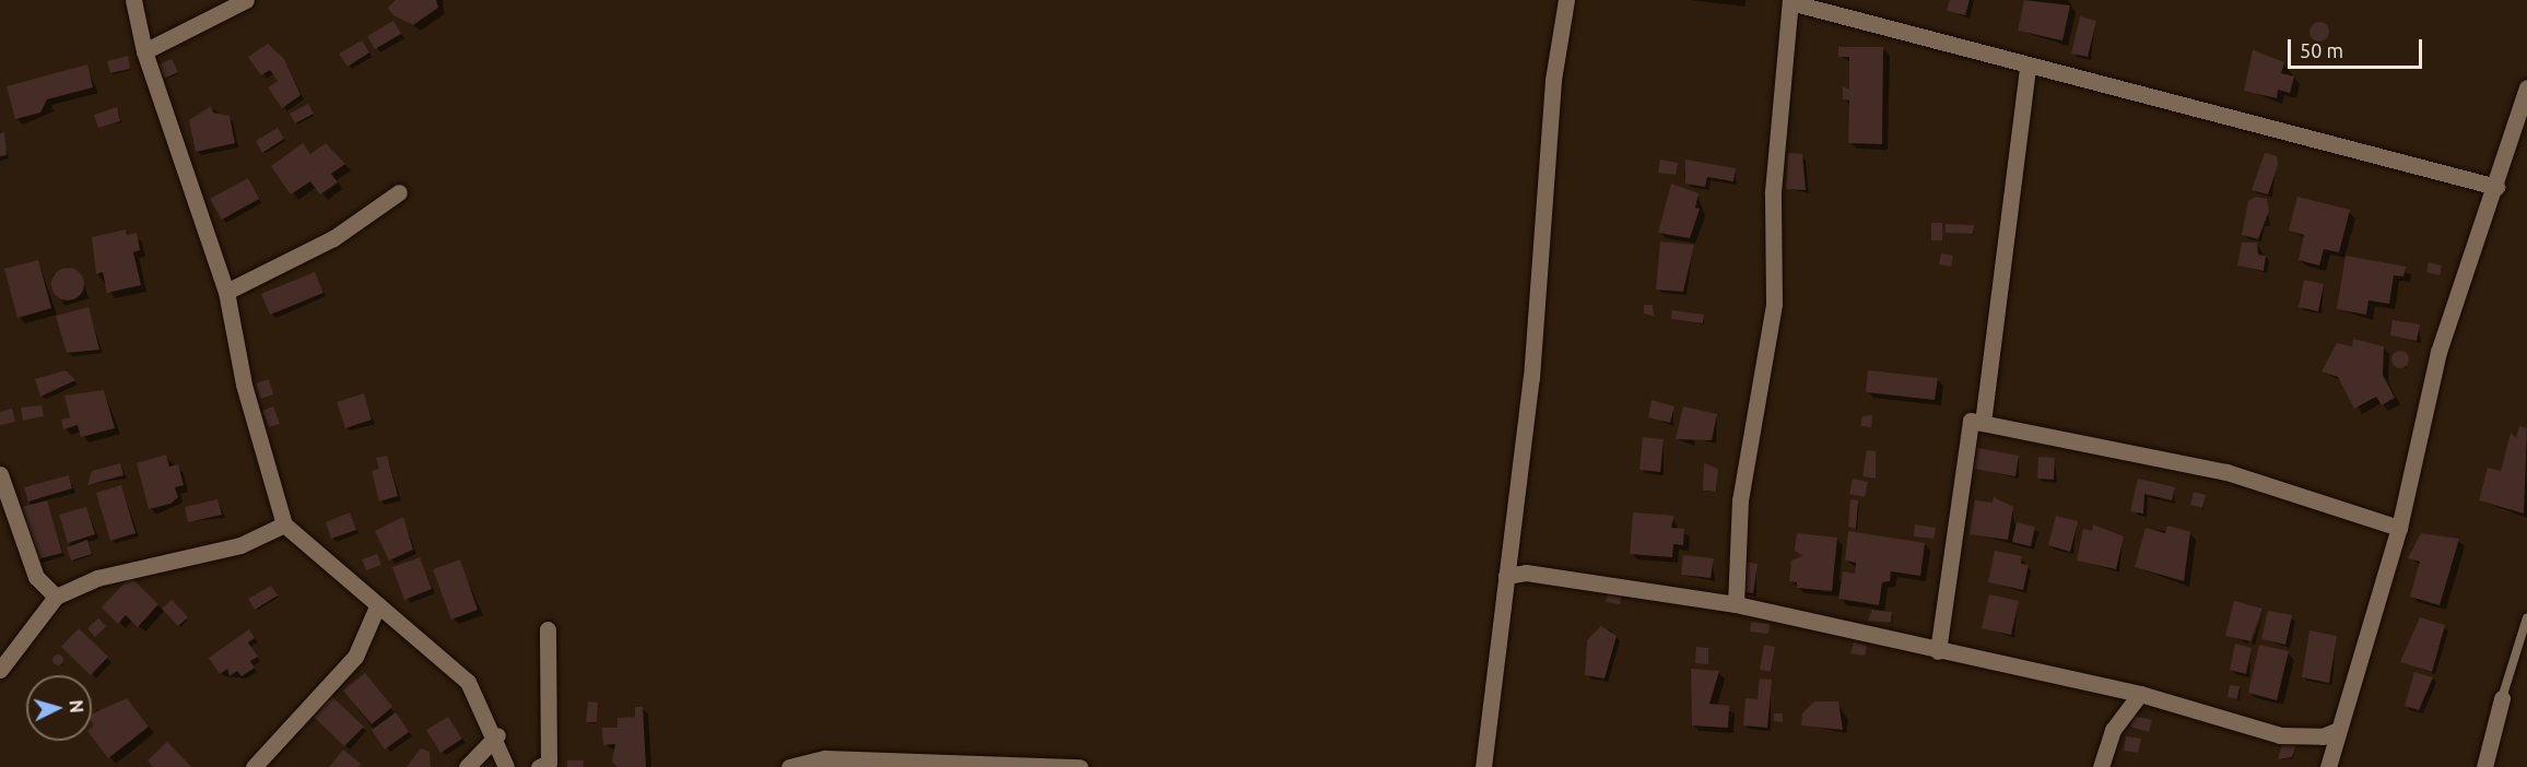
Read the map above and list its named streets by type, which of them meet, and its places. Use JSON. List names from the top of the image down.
{
  "scale_bar": "50 m",
  "north": "right"
}
